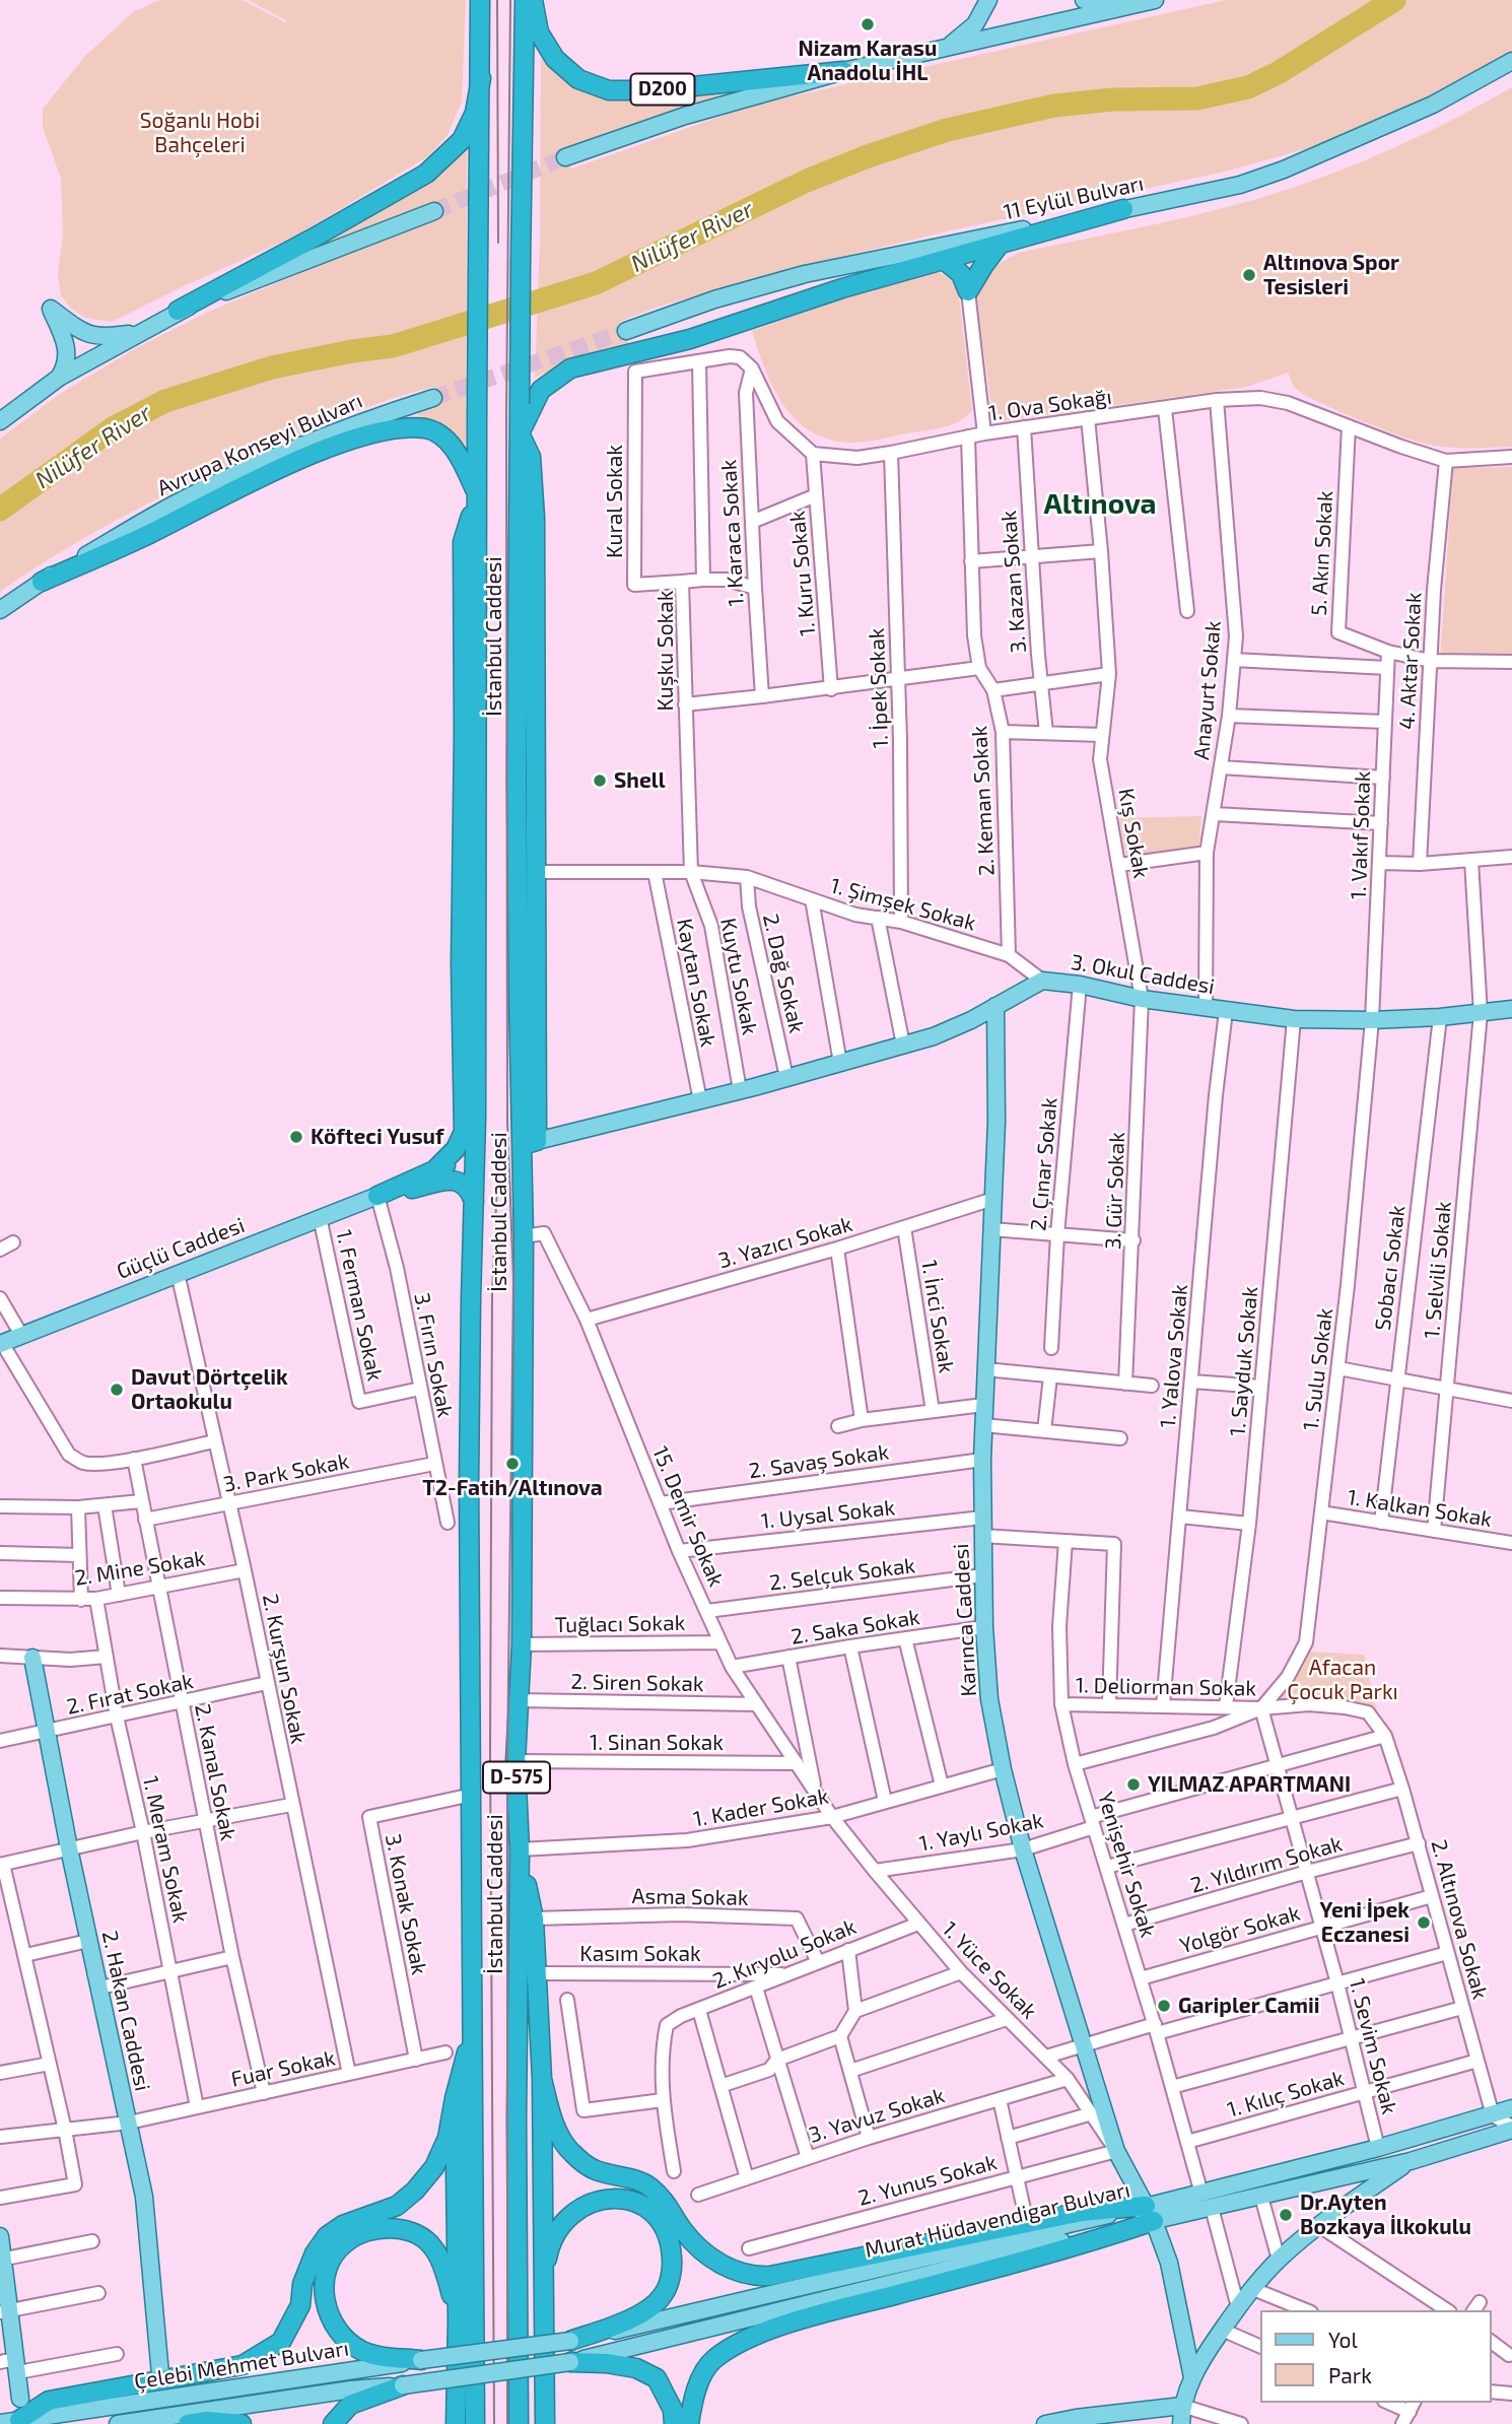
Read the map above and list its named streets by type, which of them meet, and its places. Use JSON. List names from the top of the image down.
{
  "streets": {
    "highway": ["D200", "İstanbul Caddesi", "D-575"],
    "main road": [
      "11 Eylül Bulvarı",
      "Avrupa Konseyi Bulvarı",
      "3. Okul Caddesi",
      "Güçlü Caddesi",
      "Karınca Caddesi",
      "2. Hakan Caddesi",
      "Murat Hüdavendigar Bulvarı",
      "Çelebi Mehmet Bulvarı"
    ],
    "street": [
      "1. Ova Sokağı",
      "Kural Sokak",
      "1. Karaca Sokak",
      "5. Akın Sokak",
      "1. Kuru Sokak",
      "3. Kazan Sokak",
      "Kuşku Sokak",
      "4. Aktar Sokak",
      "1. İpek Sokak",
      "Anayurt Sokak",
      "2. Keman Sokak",
      "Kış Sokak",
      "1. Vakıf Sokak",
      "1. Şimşek Sokak",
      "2. Dağ Sokak",
      "Kuytu Sokak",
      "Kaytan Sokak",
      "2. Çınar Sokak",
      "3. Gür Sokak",
      "3. Yazıcı Sokak",
      "Sobacı Sokak",
      "1. Selvili Sokak",
      "1. Ferman Sokak",
      "1. İnci Sokak",
      "3. Fırın Sokak",
      "1. Yalova Sokak",
      "1. Sayduk Sokak",
      "1. Sulu Sokak",
      "2. Savaş Sokak",
      "3. Park Sokak",
      "1. Kalkan Sokak",
      "1. Uysal Sokak",
      "15. Demir Sokak",
      "2. Mine Sokak",
      "2. Selçuk Sokak",
      "Tuğlacı Sokak",
      "2. Saka Sokak",
      "2. Kurşun Sokak",
      "2. Siren Sokak",
      "1. Deliorman Sokak",
      "2. Fırat Sokak",
      "1. Sinan Sokak",
      "2. Kanal Sokak",
      "1. Kader Sokak",
      "1. Yaylı Sokak",
      "1. Meram Sokak",
      "Yenişehir Sokak",
      "2. Yıldırım Sokak",
      "Asma Sokak",
      "3. Konak Sokak",
      "2. Altınova Sokak",
      "Yolgör Sokak",
      "Kasım Sokak",
      "2. Kıryolu Sokak",
      "1. Yüce Sokak",
      "1. Sevim Sokak",
      "Fuar Sokak",
      "1. Kılıç Sokak",
      "3. Yavuz Sokak",
      "2. Yunus Sokak"
    ]
  },
  "crossings": [
    ["1. Ova Sokağı", "5. Akın Sokak"],
    ["1. Ova Sokağı", "1. Kuru Sokak"],
    ["1. Ova Sokağı", "3. Kazan Sokak"],
    ["1. Ova Sokağı", "4. Aktar Sokak"],
    ["1. Ova Sokağı", "1. İpek Sokak"],
    ["1. Ova Sokağı", "Anayurt Sokak"],
    ["1. Ova Sokağı", "2. Keman Sokak"],
    ["1. Ova Sokağı", "Kış Sokak"],
    ["Kural Sokak", "Kuşku Sokak"],
    ["5. Akın Sokak", "4. Aktar Sokak"],
    ["5. Akın Sokak", "1. Vakıf Sokak"],
    ["İstanbul Caddesi", "3. Okul Caddesi"],
    ["İstanbul Caddesi", "15. Demir Sokak"],
    ["İstanbul Caddesi", "Tuğlacı Sokak"],
    ["İstanbul Caddesi", "2. Siren Sokak"],
    ["İstanbul Caddesi", "1. Sinan Sokak"],
    ["İstanbul Caddesi", "1. Kader Sokak"],
    ["İstanbul Caddesi", "3. Konak Sokak"],
    ["Kuşku Sokak", "1. Şimşek Sokak"],
    ["Kuşku Sokak", "Kuytu Sokak"],
    ["1. İpek Sokak", "1. Şimşek Sokak"],
    ["Anayurt Sokak", "3. Okul Caddesi"],
    ["2. Keman Sokak", "1. Şimşek Sokak"],
    ["Kış Sokak", "3. Okul Caddesi"],
    ["Kış Sokak", "3. Gür Sokak"],
    ["1. Vakıf Sokak", "3. Okul Caddesi"],
    ["1. Vakıf Sokak", "1. Sulu Sokak"],
    ["1. Şimşek Sokak", "2. Dağ Sokak"],
    ["1. Şimşek Sokak", "3. Okul Caddesi"],
    ["1. Şimşek Sokak", "Kuytu Sokak"],
    ["1. Şimşek Sokak", "Kaytan Sokak"],
    ["2. Dağ Sokak", "3. Okul Caddesi"],
    ["3. Okul Caddesi", "Kuytu Sokak"],
    ["3. Okul Caddesi", "Kaytan Sokak"],
    ["3. Okul Caddesi", "2. Çınar Sokak"],
    ["3. Okul Caddesi", "3. Gür Sokak"],
    ["3. Okul Caddesi", "Sobacı Sokak"],
    ["3. Okul Caddesi", "1. Selvili Sokak"],
    ["3. Okul Caddesi", "1. Yalova Sokak"],
    ["3. Okul Caddesi", "1. Sayduk Sokak"],
    ["3. Okul Caddesi", "1. Sulu Sokak"],
    ["3. Okul Caddesi", "Karınca Caddesi"],
    ["3. Yazıcı Sokak", "1. İnci Sokak"],
    ["3. Yazıcı Sokak", "15. Demir Sokak"],
    ["3. Yazıcı Sokak", "Karınca Caddesi"],
    ["Güçlü Caddesi", "1. Ferman Sokak"],
    ["Güçlü Caddesi", "3. Fırın Sokak"],
    ["Güçlü Caddesi", "2. Kurşun Sokak"],
    ["Sobacı Sokak", "1. Kalkan Sokak"],
    ["1. Selvili Sokak", "1. Kalkan Sokak"],
    ["1. Ferman Sokak", "3. Fırın Sokak"],
    ["3. Fırın Sokak", "3. Park Sokak"],
    ["1. Yalova Sokak", "1. Deliorman Sokak"],
    ["1. Sayduk Sokak", "1. Deliorman Sokak"],
    ["1. Sulu Sokak", "1. Kalkan Sokak"],
    ["1. Sulu Sokak", "1. Deliorman Sokak"],
    ["1. Sulu Sokak", "1. Sevim Sokak"],
    ["2. Savaş Sokak", "15. Demir Sokak"],
    ["2. Savaş Sokak", "Karınca Caddesi"],
    ["3. Park Sokak", "2. Kurşun Sokak"],
    ["3. Park Sokak", "2. Kanal Sokak"],
    ["1. Uysal Sokak", "15. Demir Sokak"],
    ["1. Uysal Sokak", "Karınca Caddesi"],
    ["15. Demir Sokak", "2. Selçuk Sokak"],
    ["15. Demir Sokak", "Tuğlacı Sokak"],
    ["15. Demir Sokak", "2. Saka Sokak"],
    ["15. Demir Sokak", "2. Siren Sokak"],
    ["15. Demir Sokak", "1. Sinan Sokak"],
    ["15. Demir Sokak", "1. Kader Sokak"],
    ["15. Demir Sokak", "1. Yüce Sokak"],
    ["2. Mine Sokak", "2. Kurşun Sokak"],
    ["2. Mine Sokak", "2. Kanal Sokak"],
    ["2. Mine Sokak", "1. Meram Sokak"],
    ["2. Selçuk Sokak", "Karınca Caddesi"],
    ["Karınca Caddesi", "2. Saka Sokak"],
    ["Karınca Caddesi", "1. Kader Sokak"],
    ["Karınca Caddesi", "1. Yaylı Sokak"],
    ["Karınca Caddesi", "1. Yüce Sokak"],
    ["Karınca Caddesi", "2. Yunus Sokak"],
    ["Karınca Caddesi", "Murat Hüdavendigar Bulvarı"],
    ["2. Kurşun Sokak", "2. Fırat Sokak"],
    ["2. Kurşun Sokak", "Fuar Sokak"],
    ["1. Deliorman Sokak", "1. Yaylı Sokak"],
    ["1. Deliorman Sokak", "Yenişehir Sokak"],
    ["1. Deliorman Sokak", "2. Altınova Sokak"],
    ["1. Deliorman Sokak", "1. Sevim Sokak"],
    ["2. Fırat Sokak", "2. Kanal Sokak"],
    ["2. Fırat Sokak", "1. Meram Sokak"],
    ["2. Fırat Sokak", "2. Hakan Caddesi"],
    ["2. Kanal Sokak", "Fuar Sokak"],
    ["1. Kader Sokak", "1. Yüce Sokak"],
    ["1. Yaylı Sokak", "Yenişehir Sokak"],
    ["1. Yaylı Sokak", "2. Altınova Sokak"],
    ["1. Yaylı Sokak", "1. Yüce Sokak"],
    ["1. Yaylı Sokak", "1. Sevim Sokak"],
    ["1. Meram Sokak", "Fuar Sokak"],
    ["Yenişehir Sokak", "2. Yıldırım Sokak"],
    ["Yenişehir Sokak", "Yolgör Sokak"],
    ["Yenişehir Sokak", "1. Kılıç Sokak"],
    ["Yenişehir Sokak", "Murat Hüdavendigar Bulvarı"],
    ["2. Yıldırım Sokak", "2. Altınova Sokak"],
    ["2. Yıldırım Sokak", "1. Sevim Sokak"],
    ["Asma Sokak", "2. Kıryolu Sokak"],
    ["3. Konak Sokak", "Fuar Sokak"],
    ["2. Altınova Sokak", "Yolgör Sokak"],
    ["2. Altınova Sokak", "1. Kılıç Sokak"],
    ["2. Altınova Sokak", "Murat Hüdavendigar Bulvarı"],
    ["Yolgör Sokak", "1. Sevim Sokak"],
    ["Kasım Sokak", "2. Kıryolu Sokak"],
    ["2. Kıryolu Sokak", "1. Yüce Sokak"],
    ["1. Yüce Sokak", "3. Yavuz Sokak"],
    ["1. Yüce Sokak", "2. Yunus Sokak"],
    ["2. Hakan Caddesi", "Fuar Sokak"],
    ["1. Sevim Sokak", "1. Kılıç Sokak"],
    ["1. Sevim Sokak", "Murat Hüdavendigar Bulvarı"],
    ["Murat Hüdavendigar Bulvarı", "Çelebi Mehmet Bulvarı"]
  ],
  "districts": ["Altınova"],
  "water": ["Nilüfer River"],
  "parks": ["Soğanlı Hobi Bahçeleri", "Afacan Çocuk Parkı"],
  "places": [
    "Nizam Karasu Anadolu İHL",
    "Altınova Spor Tesisleri",
    "Shell",
    "Köfteci Yusuf",
    "Davut Dörtçelik Ortaokulu",
    "T2-Fatih/Altınova",
    "YILMAZ APARTMANI",
    "Yeni İpek Eczanesi",
    "Garipler Camii",
    "Dr.Ayten Bozkaya İlkokulu"
  ],
  "legend": ["Yol", "Park"]
}
